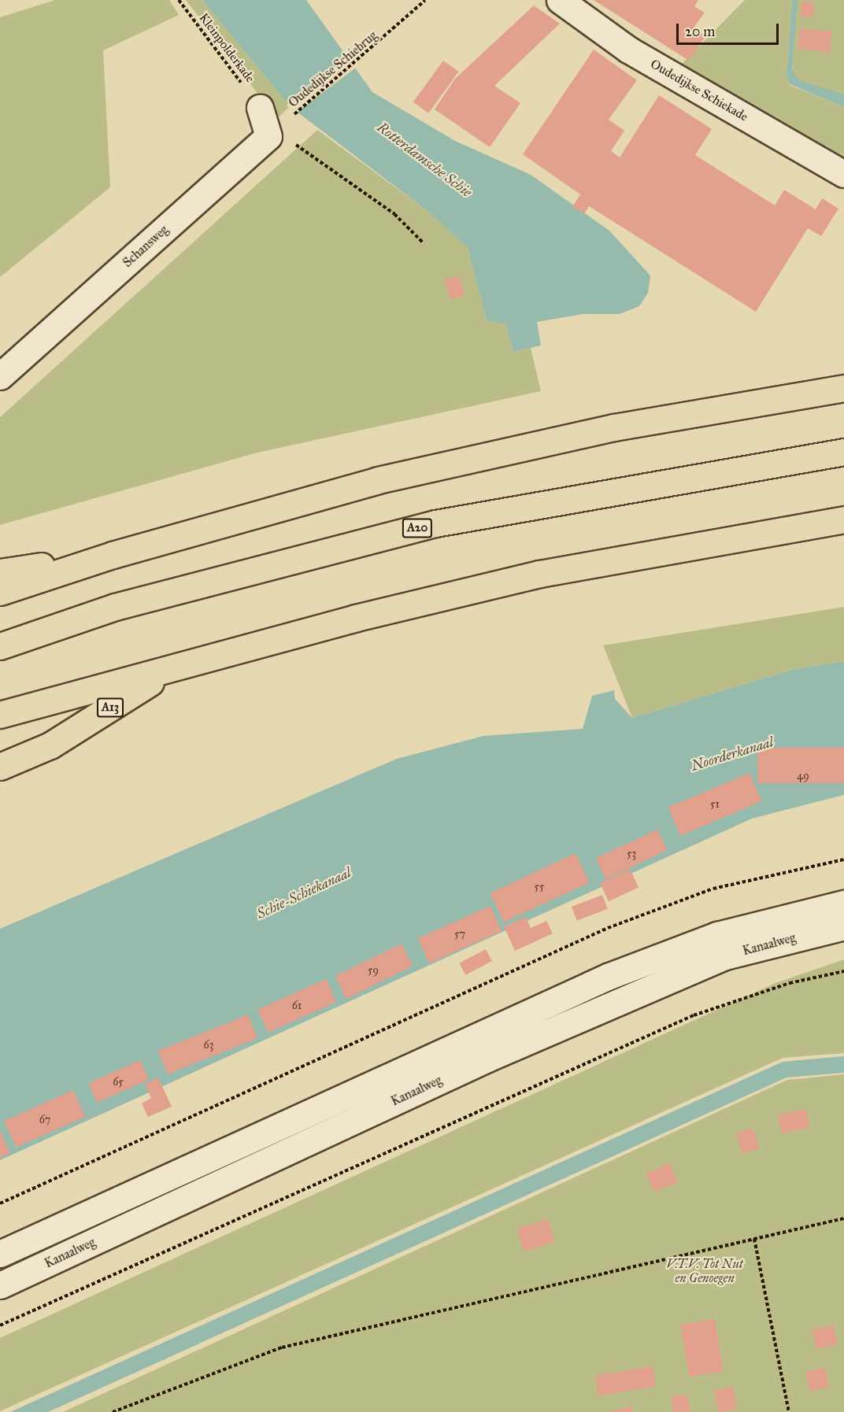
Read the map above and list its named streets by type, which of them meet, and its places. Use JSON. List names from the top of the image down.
{
  "streets": {
    "highway": ["A20", "A13"],
    "main road": ["Oudedijkse Schiekade", "Schansweg", "Kanaalweg"],
    "path": ["Kleinpolderkade", "Oudedijkse Schiebrug"]
  },
  "crossings": [
    ["Kleinpolderkade", "Schansweg"]
  ],
  "water": ["Rotterdamsche Schie", "Noorderkanaal", "Schie-Schiekanaal"],
  "parks": ["V.T.V. Tot Nut en Genoegen"],
  "house_numbers": [
    "49",
    "51",
    "53",
    "55",
    "57",
    "59",
    "61",
    "63",
    "65",
    "67"
  ],
  "scale_bar": "20 m"
}
